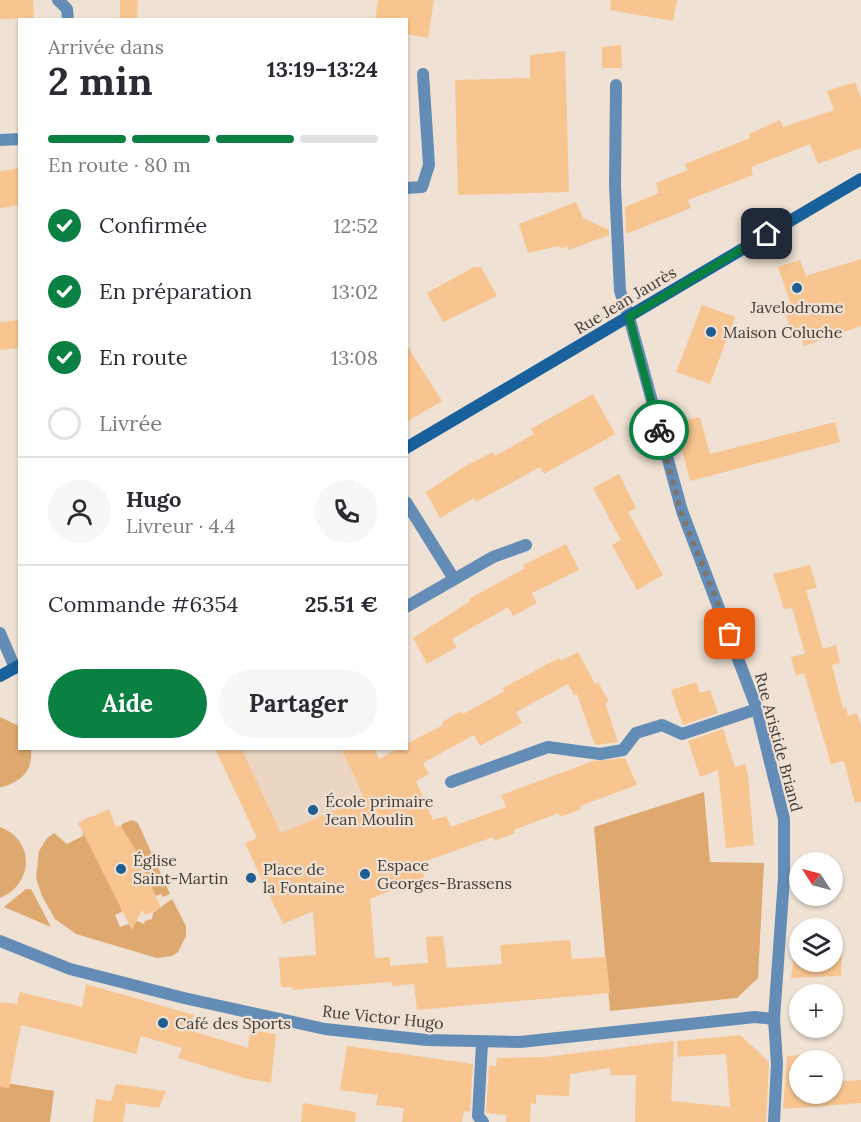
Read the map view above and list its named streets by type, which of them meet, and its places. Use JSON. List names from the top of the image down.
{
  "streets": {
    "main road": ["Rue Jean Jaurès"],
    "street": ["Rue Aristide Briand", "Rue Victor Hugo"]
  },
  "crossings": [
    ["Rue Jean Jaurès", "Rue Aristide Briand"],
    ["Rue Aristide Briand", "Rue Victor Hugo"]
  ],
  "places": [
    "Javelodrome",
    "Maison Coluche",
    "École primaire Jean Moulin",
    "Église Saint-Martin",
    "Espace Georges-Brassens",
    "Place de la Fontaine",
    "Café des Sports"
  ],
  "north": "top left",
  "page": {
    "heading": ["2 min", "Arrivée dans", "13:19–13:24"],
    "panel": [
      "Hugo",
      "Livreur · 4.4",
      "Commande #6354",
      "25.51 €"
    ],
    "bar": "En route · 80 m",
    "list": [
      ["Confirmée", "12:52"],
      ["En préparation", "13:02"],
      ["En route", "13:08"],
      "Livrée"
    ],
    "buttons": ["Aide", "Partager"],
    "map_buttons": ["+", "−"]
  }
}
